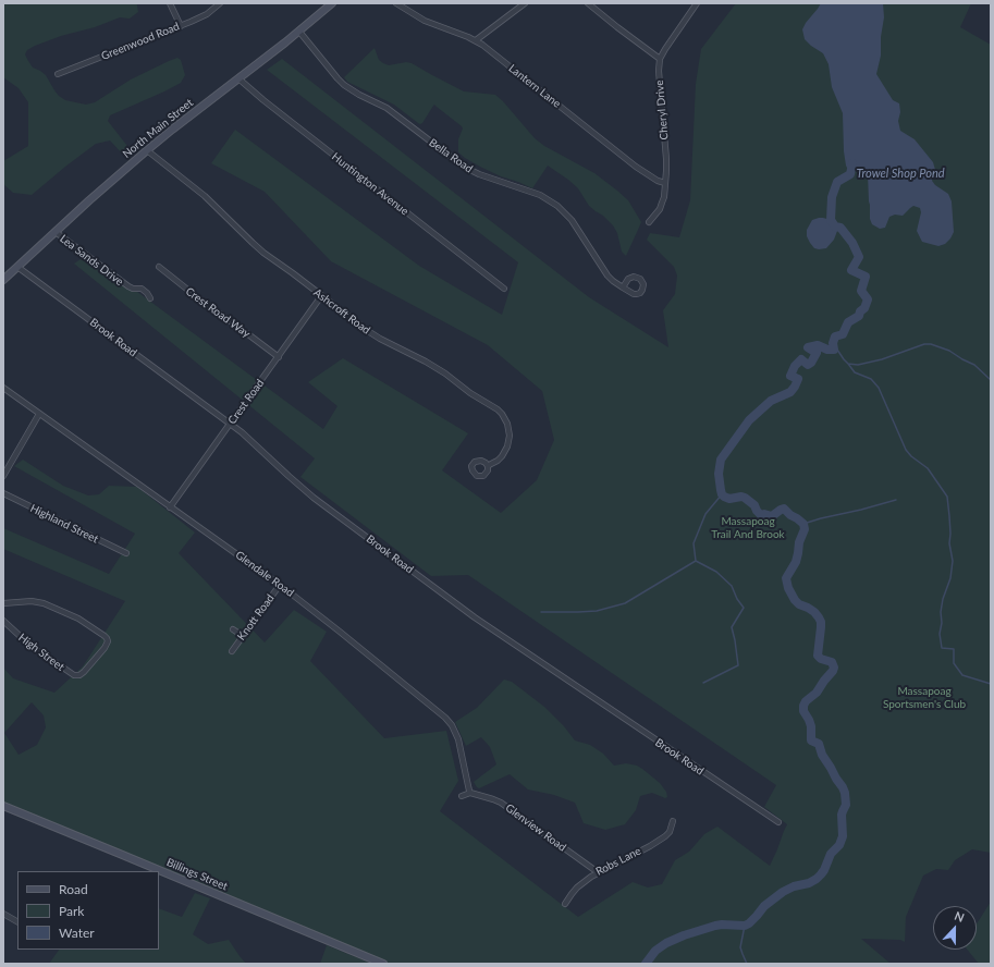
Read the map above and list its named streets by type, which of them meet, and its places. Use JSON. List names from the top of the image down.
{
  "streets": {
    "main road": ["North Main Street", "Billings Street"],
    "street": [
      "Greenwood Road",
      "Lantern Lane",
      "Cheryl Drive",
      "Bella Road",
      "Huntington Avenue",
      "Lea Sands Drive",
      "Ashcroft Road",
      "Crest Road Way",
      "Brook Road",
      "Crest Road",
      "Highland Street",
      "Glendale Road",
      "Knott Road",
      "High Street",
      "Glenview Road",
      "Robs Lane"
    ]
  },
  "crossings": [
    ["Lantern Lane", "Cheryl Drive"],
    ["North Main Street", "Bella Road"],
    ["North Main Street", "Huntington Avenue"],
    ["North Main Street", "Lea Sands Drive"],
    ["North Main Street", "Ashcroft Road"],
    ["North Main Street", "Brook Road"],
    ["Ashcroft Road", "Crest Road"],
    ["Crest Road Way", "Crest Road"],
    ["Brook Road", "Crest Road"],
    ["Crest Road", "Glendale Road"],
    ["Glendale Road", "Knott Road"],
    ["Glendale Road", "Glenview Road"],
    ["Glenview Road", "Robs Lane"]
  ],
  "water": ["Trowel Shop Pond"],
  "parks": ["Massapoag Trail And Brook", "Massapoag Sportsmen's Club"],
  "legend": ["Road", "Park", "Water"],
  "north": "top"
}
